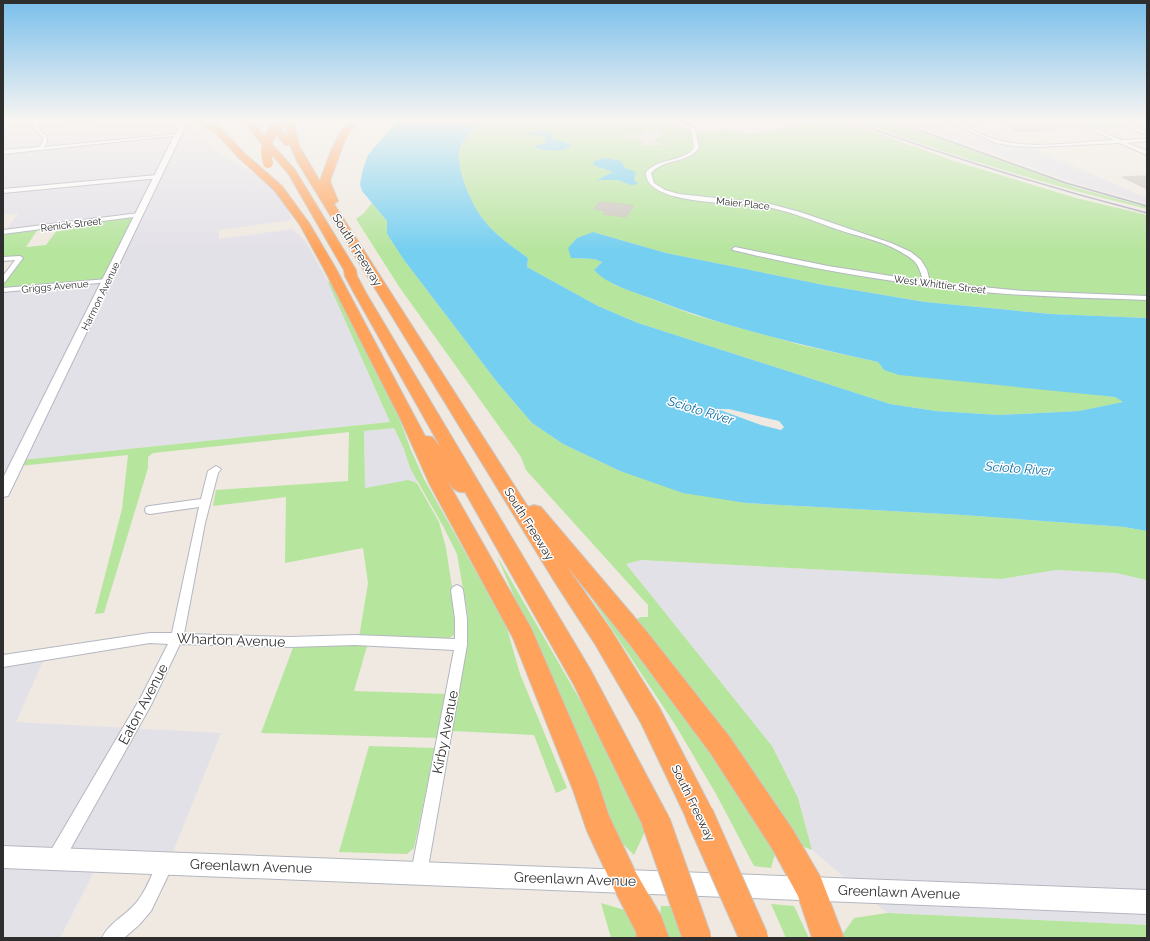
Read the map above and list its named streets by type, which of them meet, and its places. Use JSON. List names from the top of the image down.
{
  "streets": {
    "highway": ["South Freeway"],
    "main road": ["Harmon Avenue", "Greenlawn Avenue"],
    "street": [
      "Maier Place",
      "Renick Street",
      "West Whittier Street",
      "Griggs Avenue",
      "Wharton Avenue",
      "Eaton Avenue",
      "Kirby Avenue"
    ]
  },
  "crossings": [
    ["Maier Place", "West Whittier Street"],
    ["Renick Street", "Harmon Avenue"],
    ["Griggs Avenue", "Harmon Avenue"],
    ["Wharton Avenue", "Eaton Avenue"],
    ["Wharton Avenue", "Kirby Avenue"],
    ["Eaton Avenue", "Greenlawn Avenue"],
    ["Kirby Avenue", "Greenlawn Avenue"]
  ],
  "water": ["Scioto River"]
}
